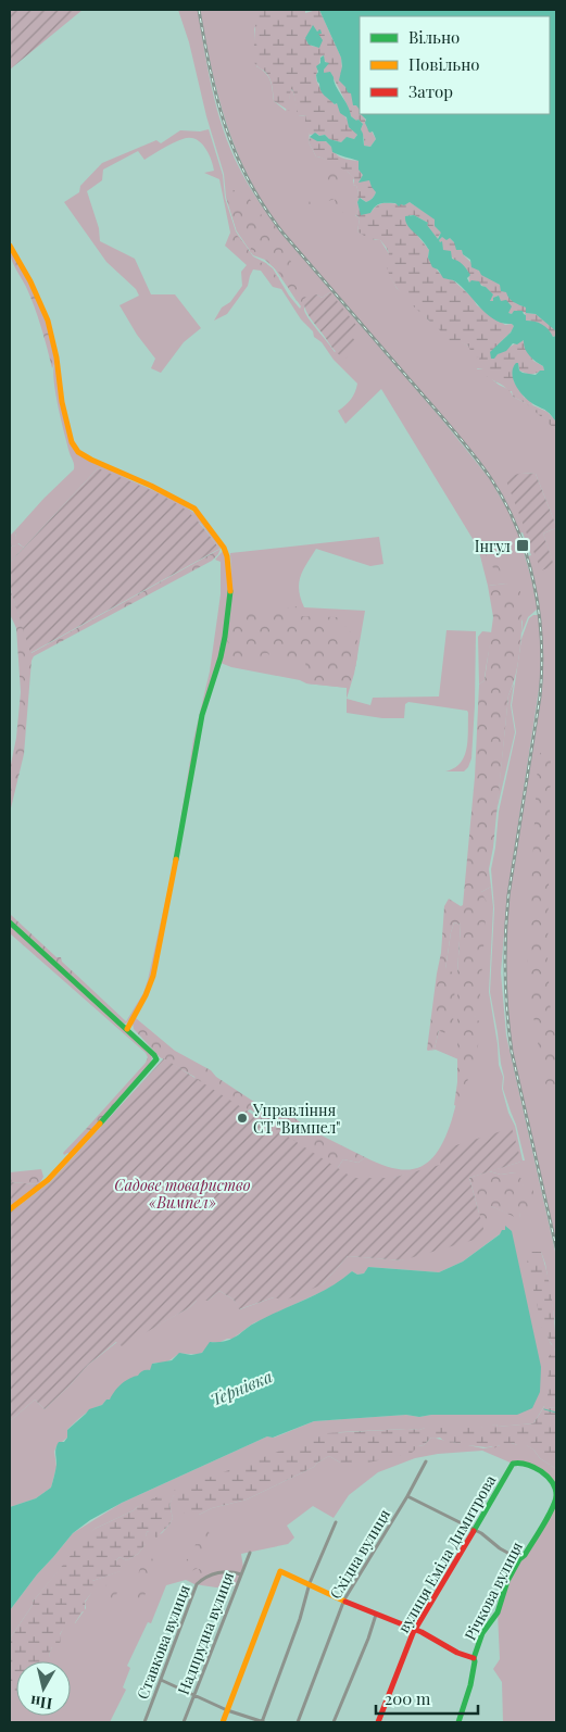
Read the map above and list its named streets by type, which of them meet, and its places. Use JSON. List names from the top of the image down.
{
  "streets": {
    "street": [
      "Східна вулиця",
      "вулиця Еміла Димитрова",
      "Річкова вулиця",
      "Надпрудна вулиця",
      "Ставкова вулиця"
    ]
  },
  "crossings": [
    ["вулиця Еміла Димитрова", "Річкова вулиця"],
    ["Надпрудна вулиця", "Ставкова вулиця"]
  ],
  "water": ["Тернівка"],
  "parks": ["Садове товариство «Вимпел»"],
  "places": {
    "transit": ["Інгул"],
    "other": ["Управління СТ \"Вимпел\""]
  },
  "legend": ["Вільно", "Повільно", "Затор"],
  "scale_bar": "200 m",
  "north": "bottom"
}
